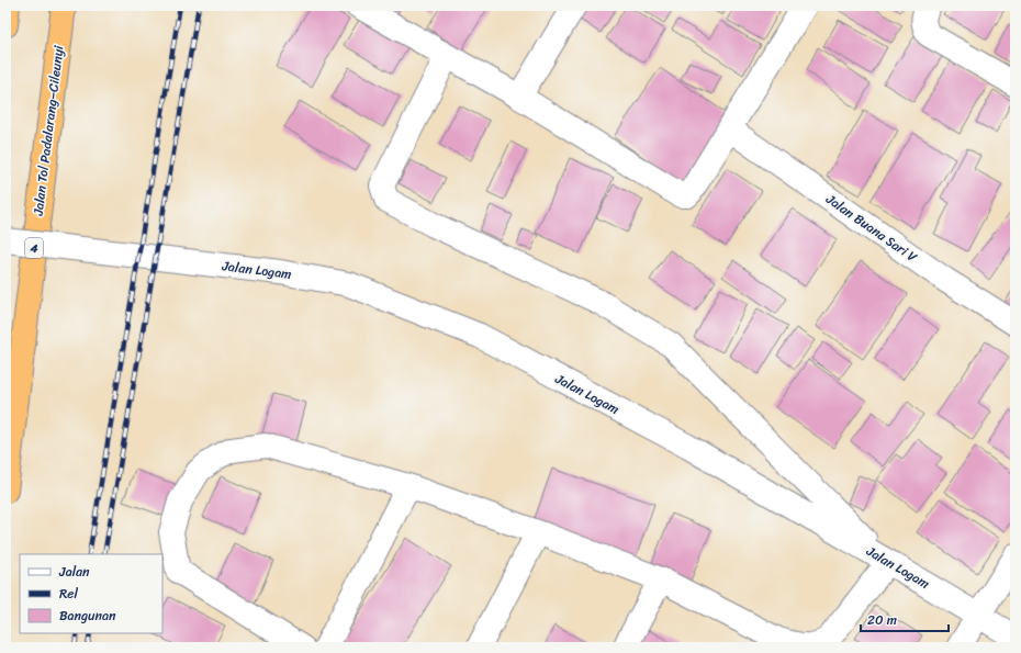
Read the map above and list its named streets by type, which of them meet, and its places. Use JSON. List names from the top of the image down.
{
  "streets": {
    "highway": ["Jalan Tol Padalarang–Cileunyi", "4"],
    "street": ["Jalan Buana Sari V", "Jalan Logam"]
  },
  "legend": ["Jalan", "Rel", "Bangunan"],
  "scale_bar": "20 m"
}
